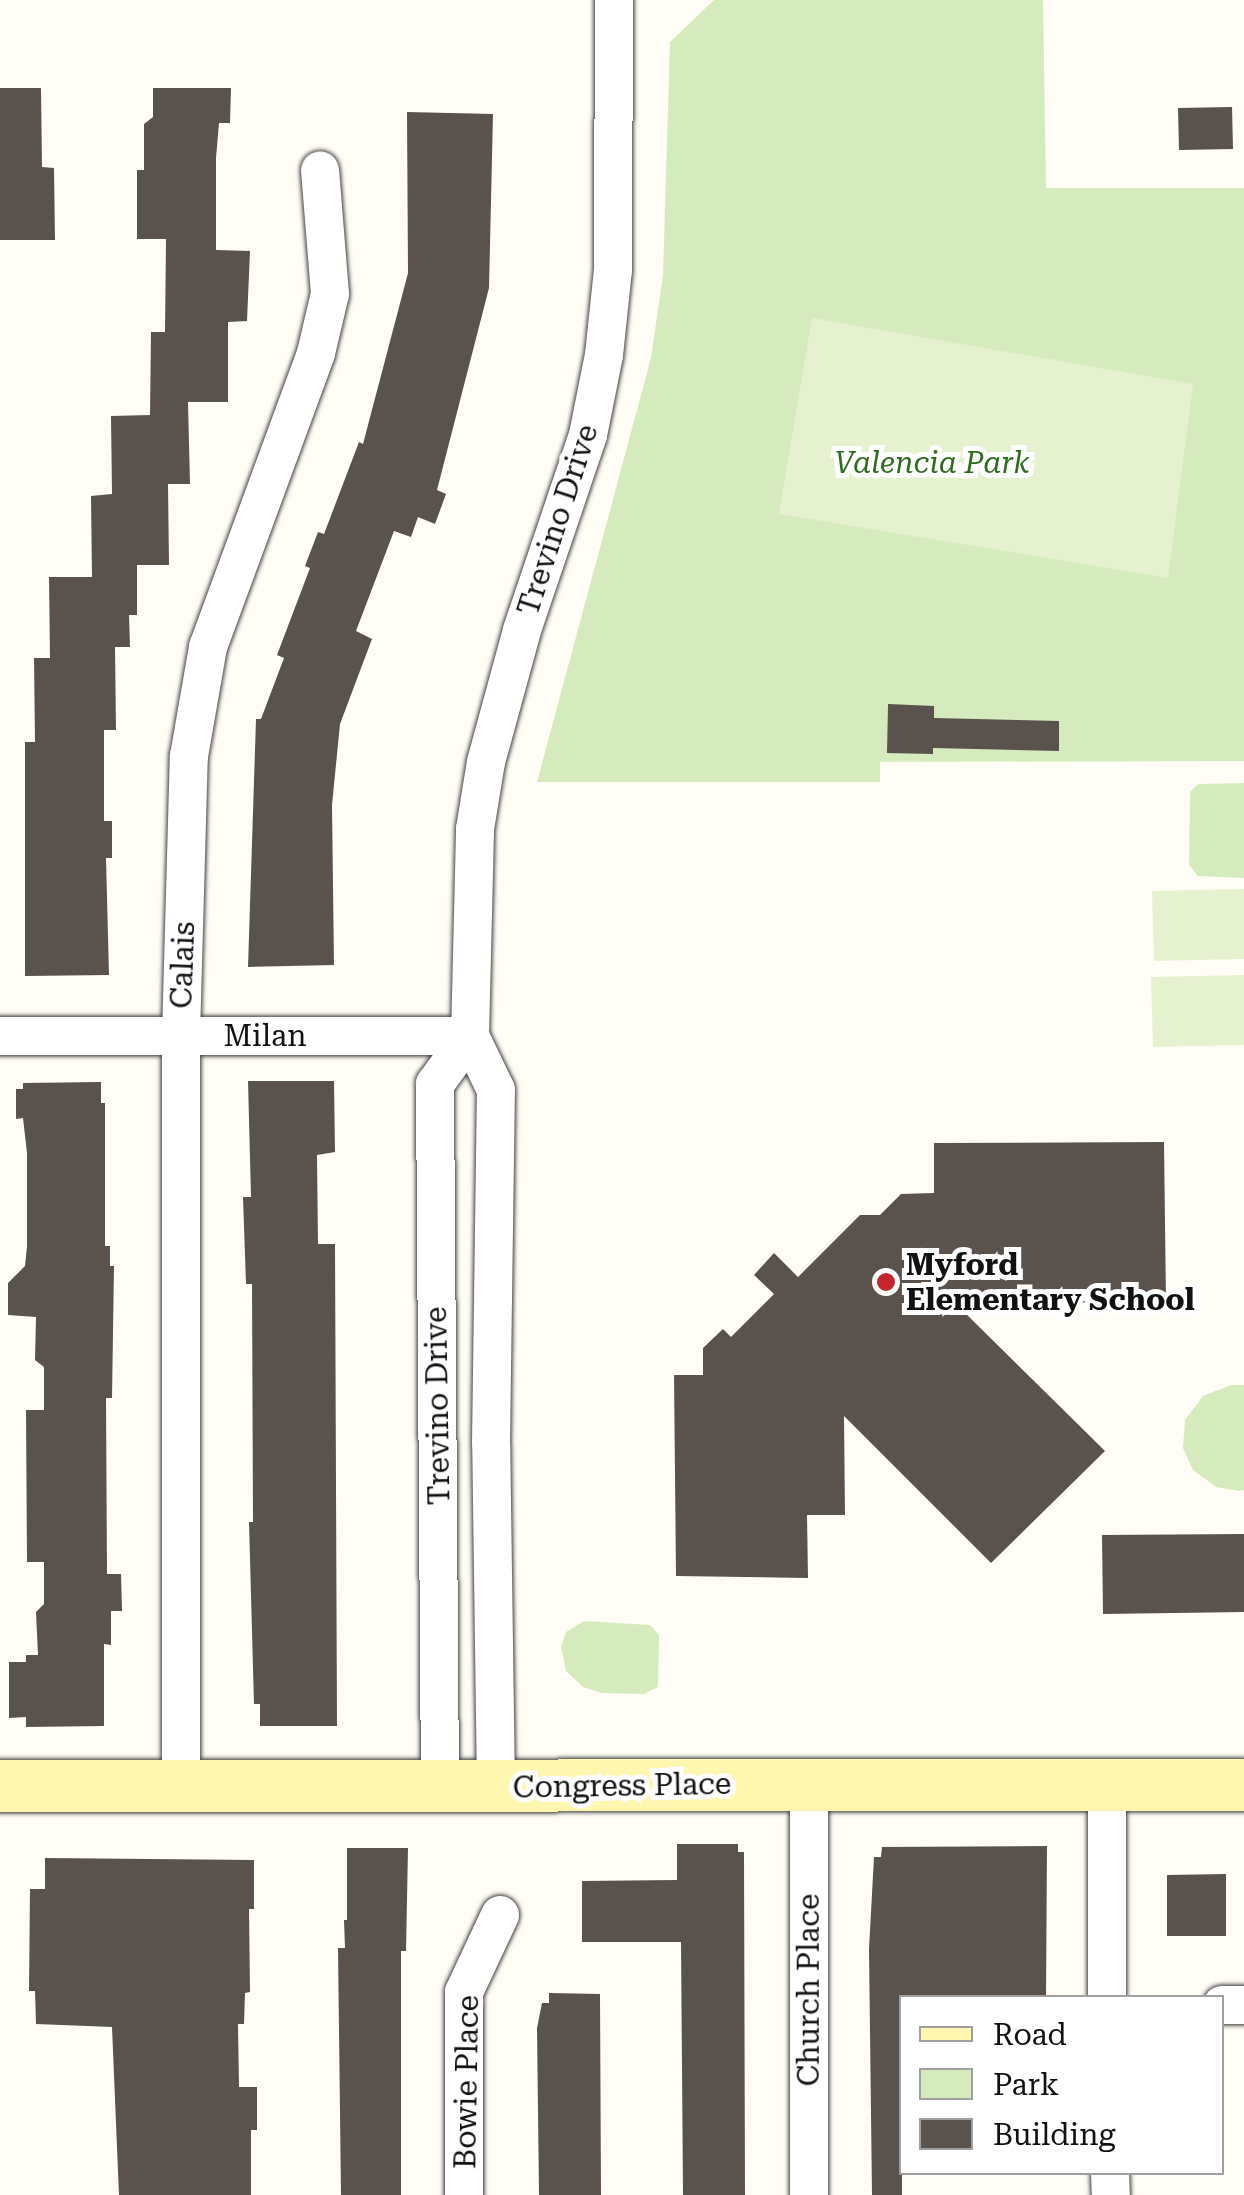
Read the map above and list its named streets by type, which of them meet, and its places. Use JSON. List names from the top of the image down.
{
  "streets": {
    "street": [
      "Trevino Drive",
      "Calais",
      "Milan",
      "Congress Place",
      "Church Place",
      "Bowie Place"
    ]
  },
  "crossings": [
    ["Trevino Drive", "Milan"],
    ["Trevino Drive", "Congress Place"],
    ["Calais", "Milan"],
    ["Calais", "Congress Place"],
    ["Congress Place", "Church Place"]
  ],
  "parks": ["Valencia Park"],
  "places": ["Myford Elementary School"],
  "legend": ["Road", "Park", "Building"]
}
